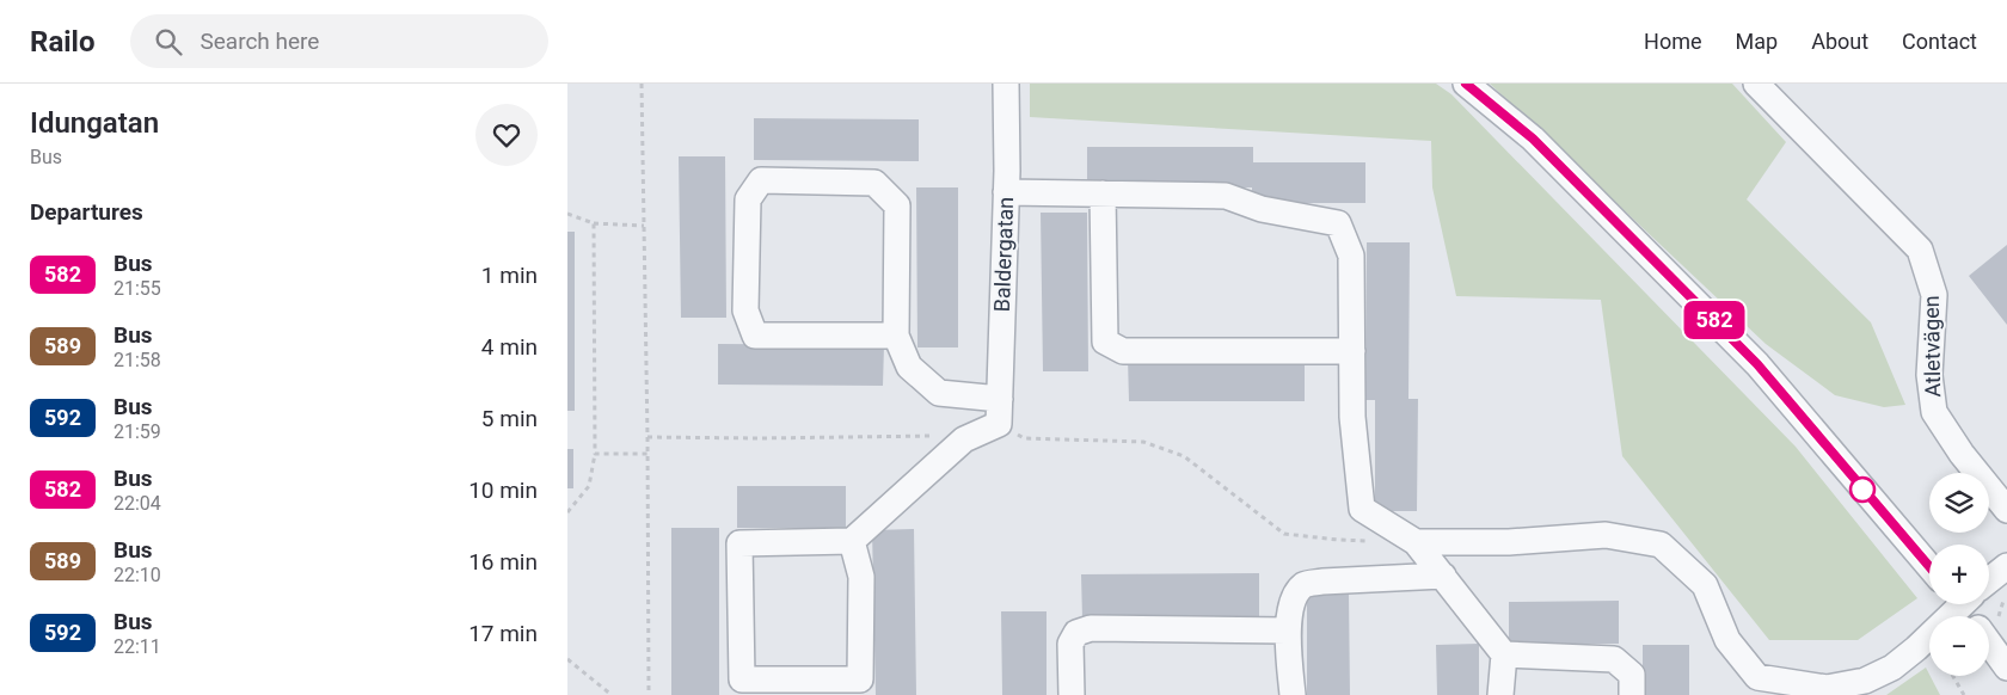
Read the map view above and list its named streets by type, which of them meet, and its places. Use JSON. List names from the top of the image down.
{
  "streets": {
    "street": ["Baldergatan", "Atletvägen"]
  },
  "lines": ["bus line 582"],
  "page": {
    "header": "Railo",
    "search": "Search here",
    "nav": [
      "Home",
      "Map",
      "About",
      "Contact"
    ],
    "heading": [
      ["Idungatan", "Bus"],
      "Departures"
    ],
    "on_map": "582",
    "list": [
      {
        "mark": "582",
        "name": "Bus",
        "note": "21:55",
        "value": "1 min"
      },
      {
        "mark": "589",
        "name": "Bus",
        "note": "21:58",
        "value": "4 min"
      },
      {
        "mark": "592",
        "name": "Bus",
        "note": "21:59",
        "value": "5 min"
      },
      {
        "mark": "582",
        "name": "Bus",
        "note": "22:04",
        "value": "10 min"
      },
      {
        "mark": "589",
        "name": "Bus",
        "note": "22:10",
        "value": "16 min"
      },
      {
        "mark": "592",
        "name": "Bus",
        "note": "22:11",
        "value": "17 min"
      }
    ],
    "map_buttons": ["+", "−"]
  }
}
